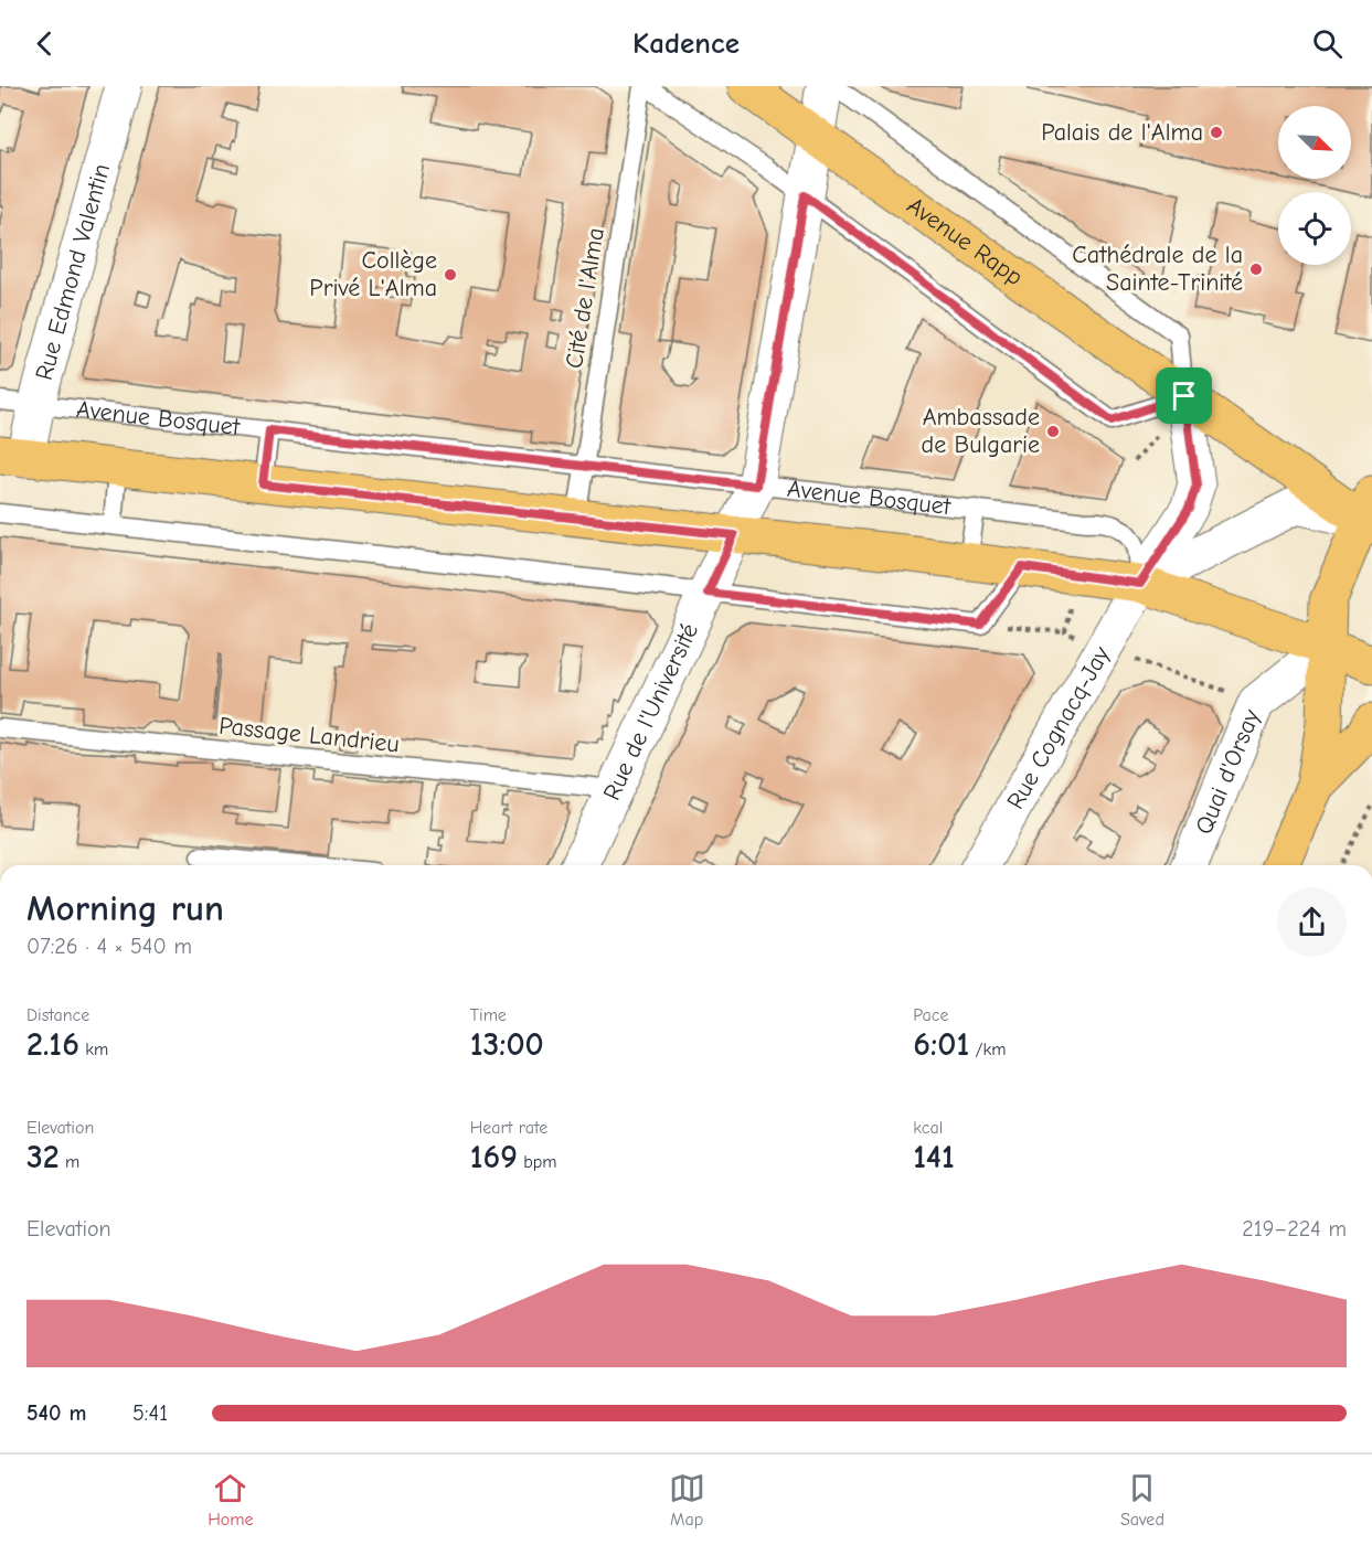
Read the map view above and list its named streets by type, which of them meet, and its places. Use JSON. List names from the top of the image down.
{
  "streets": {
    "main road": ["Avenue Rapp", "Avenue Bosquet"],
    "street": [
      "Rue Edmond Valentin",
      "Rue de l'Université",
      "Rue Cognacq-Jay",
      "Quai d'Orsay"
    ],
    "lane": ["Cité de l'Alma", "Passage Landrieu"]
  },
  "crossings": [
    ["Avenue Rapp", "Rue de l'Université"],
    ["Avenue Rapp", "Rue Cognacq-Jay"],
    ["Rue Edmond Valentin", "Avenue Bosquet"],
    ["Cité de l'Alma", "Avenue Bosquet"],
    ["Avenue Bosquet", "Rue de l'Université"],
    ["Avenue Bosquet", "Rue Cognacq-Jay"],
    ["Avenue Bosquet", "Quai d'Orsay"],
    ["Rue de l'Université", "Passage Landrieu"]
  ],
  "places": [
    "Palais de l'Alma",
    "Cathédrale de la Sainte-Trinité",
    "Collège Privé L'Alma",
    "Ambassade de Bulgarie"
  ],
  "north": "bottom right",
  "page": {
    "header": "Kadence",
    "heading": ["Morning run", "07:26 · 4 × 540 m"],
    "stats": [
      ["Distance", "2.16 km"],
      ["Time", "13:00"],
      ["Pace", "6:01 /km"],
      ["Elevation", "32 m"],
      ["Heart rate", "169 bpm"],
      ["kcal", "141"]
    ],
    "chart": ["Elevation", "219–224 m"],
    "list": [
      {
        "name": "540 m",
        "note": "5:41"
      }
    ],
    "tabs": ["Home", "Map", "Saved"]
  }
}
